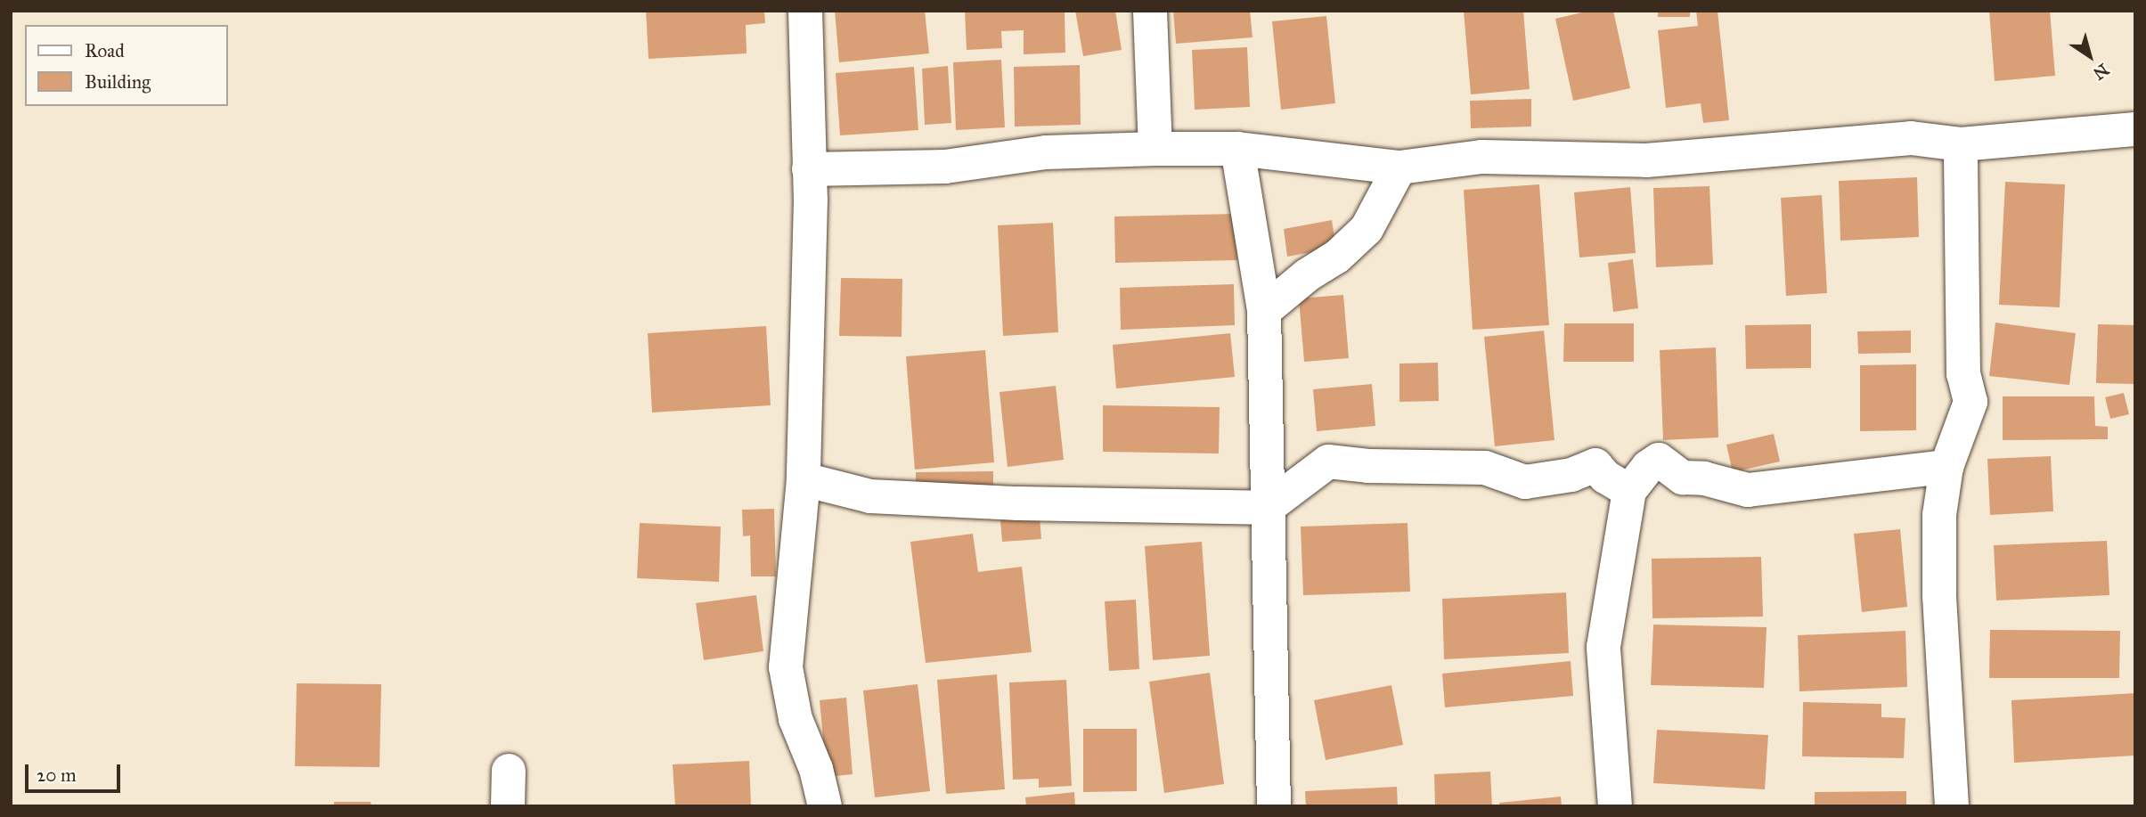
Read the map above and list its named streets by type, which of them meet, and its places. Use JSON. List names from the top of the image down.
{
  "legend": ["Road", "Building"],
  "scale_bar": "20 m",
  "north": "bottom right"
}
